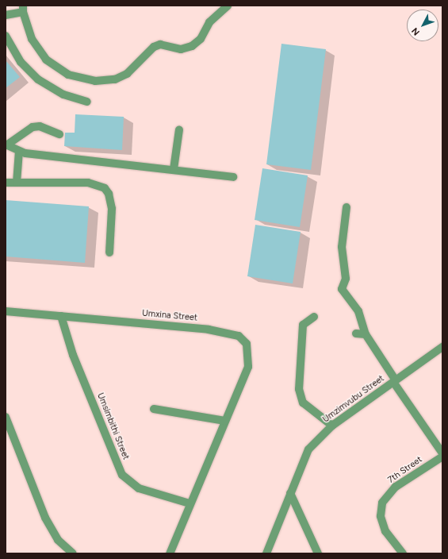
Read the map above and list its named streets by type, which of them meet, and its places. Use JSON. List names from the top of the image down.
{
  "streets": {
    "street": [
      "Umxina Street",
      "Umzimvubu Street",
      "Umsimbithi Street",
      "7th Street"
    ]
  },
  "crossings": [
    ["Umxina Street", "Umsimbithi Street"]
  ],
  "north": "bottom left"
}
